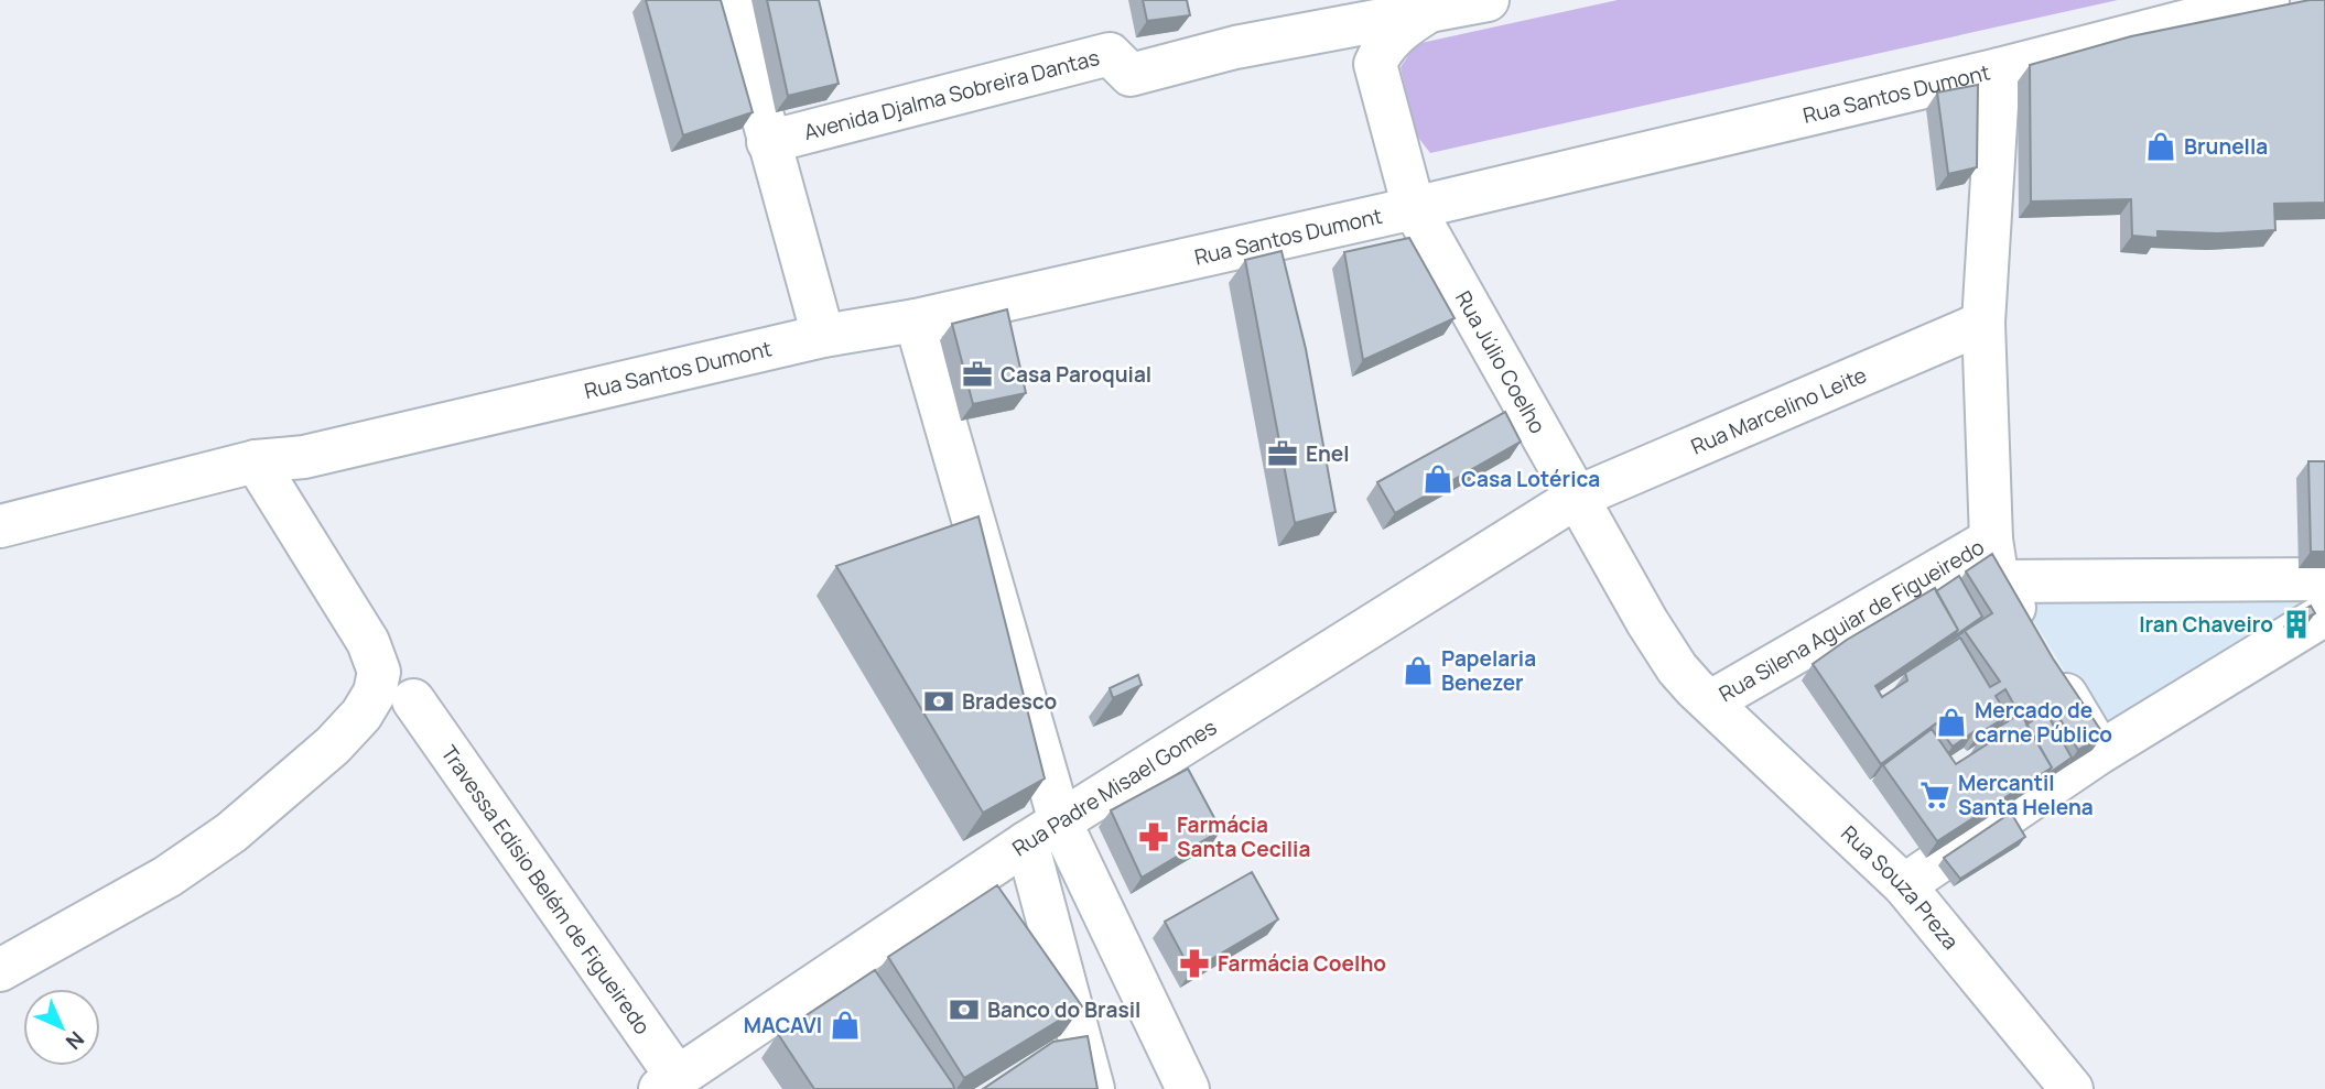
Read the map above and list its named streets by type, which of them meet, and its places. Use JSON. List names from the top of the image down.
{
  "streets": {
    "street": [
      "Rua Santos Dumont",
      "Avenida Djalma Sobreira Dantas",
      "Rua Júlio Coelho",
      "Rua Marcelino Leite",
      "Rua Silena Aguiar de Figueiredo",
      "Rua Padre Misael Gomes",
      "Travessa Edísio Belém de Figueiredo",
      "Rua Souza Preza"
    ]
  },
  "crossings": [
    ["Rua Santos Dumont", "Rua Júlio Coelho"],
    ["Avenida Djalma Sobreira Dantas", "Rua Júlio Coelho"],
    ["Rua Júlio Coelho", "Rua Marcelino Leite"],
    ["Rua Júlio Coelho", "Rua Silena Aguiar de Figueiredo"],
    ["Rua Júlio Coelho", "Rua Padre Misael Gomes"],
    ["Rua Júlio Coelho", "Rua Souza Preza"],
    ["Rua Marcelino Leite", "Rua Padre Misael Gomes"],
    ["Rua Silena Aguiar de Figueiredo", "Rua Souza Preza"],
    ["Rua Padre Misael Gomes", "Travessa Edísio Belém de Figueiredo"]
  ],
  "places": {
    "shop": [
      "Brunella",
      "Casa Lotérica",
      "Papelaria Benezer",
      "Mercado de carne Público",
      "MACAVI"
    ],
    "office": ["Casa Paroquial", "Enel"],
    "building": ["Iran Chaveiro"],
    "bank": ["Bradesco", "Banco do Brasil"],
    "supermarket": ["Mercantil Santa Helena"],
    "pharmacy": ["Farmácia Santa Cecilia", "Farmácia Coelho"]
  },
  "north": "bottom right"
}
